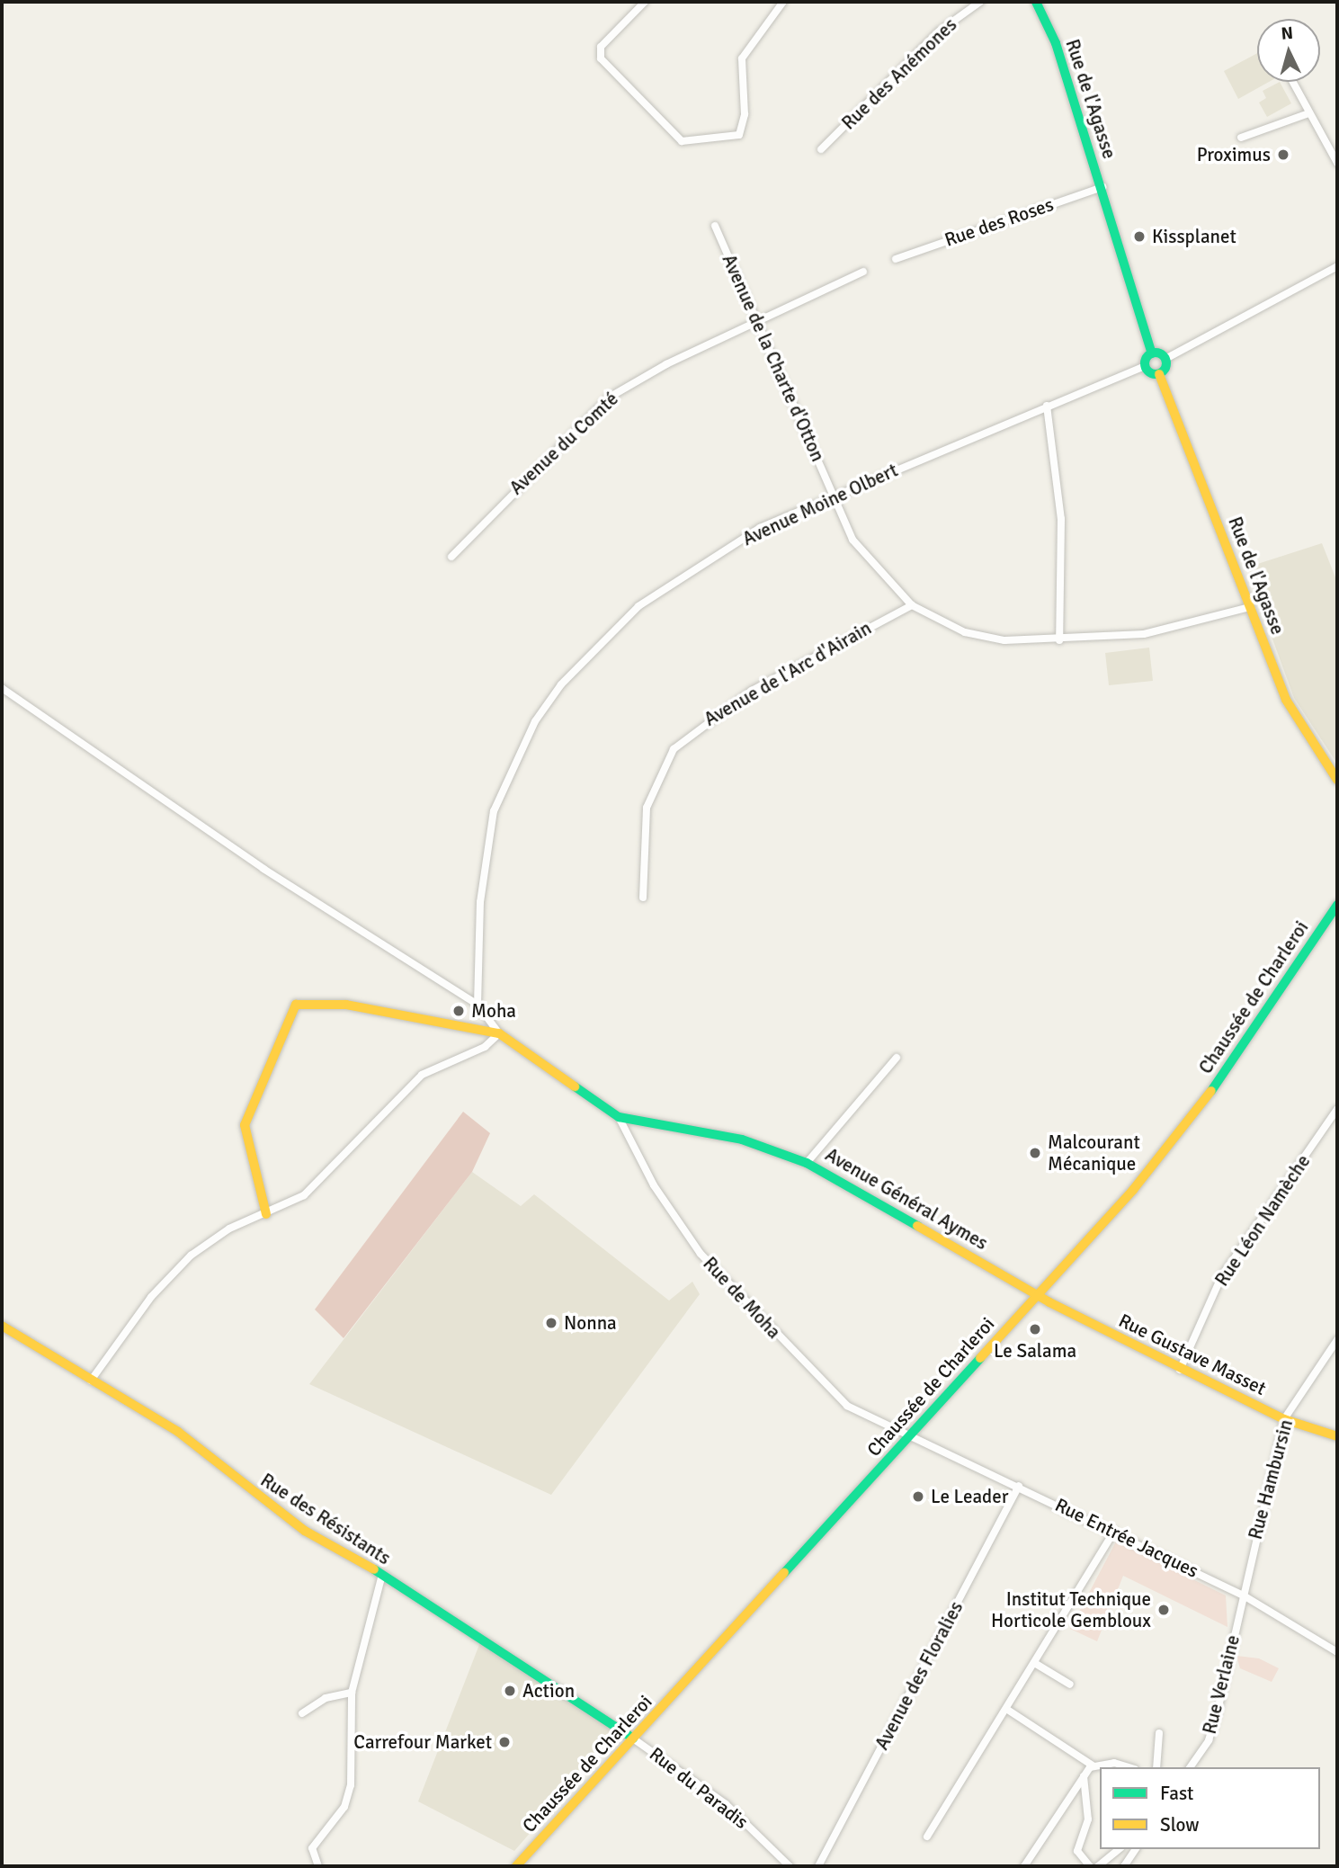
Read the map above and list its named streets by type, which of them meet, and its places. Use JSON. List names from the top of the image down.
{
  "streets": {
    "street": [
      "Rue des Anémones",
      "Rue de l'Agasse",
      "Rue des Roses",
      "Avenue de la Charte d'Otton",
      "Avenue du Comté",
      "Avenue Moine Olbert",
      "Avenue de l'Arc d'Airain",
      "Chaussée de Charleroi",
      "Avenue Général Aymes",
      "Rue Léon Namèche",
      "Rue de Moha",
      "Rue Gustave Masset",
      "Rue Hambursin",
      "Rue des Résistants",
      "Rue Entrée Jacques",
      "Avenue des Floralies",
      "Rue Verlaine",
      "Rue du Paradis"
    ]
  },
  "crossings": [
    ["Rue de l'Agasse", "Rue des Roses"],
    ["Rue de l'Agasse", "Avenue de la Charte d'Otton"],
    ["Avenue de la Charte d'Otton", "Avenue du Comté"],
    ["Avenue de la Charte d'Otton", "Avenue Moine Olbert"],
    ["Avenue de la Charte d'Otton", "Avenue de l'Arc d'Airain"],
    ["Chaussée de Charleroi", "Avenue Général Aymes"],
    ["Chaussée de Charleroi", "Rue de Moha"],
    ["Chaussée de Charleroi", "Rue Gustave Masset"],
    ["Chaussée de Charleroi", "Rue des Résistants"],
    ["Chaussée de Charleroi", "Rue Entrée Jacques"],
    ["Chaussée de Charleroi", "Rue du Paradis"],
    ["Avenue Général Aymes", "Rue de Moha"],
    ["Avenue Général Aymes", "Rue Gustave Masset"],
    ["Rue Léon Namèche", "Rue Gustave Masset"],
    ["Rue de Moha", "Rue Entrée Jacques"],
    ["Rue Gustave Masset", "Rue Hambursin"],
    ["Rue Hambursin", "Rue Entrée Jacques"],
    ["Rue Hambursin", "Rue Verlaine"],
    ["Rue des Résistants", "Rue du Paradis"],
    ["Rue Entrée Jacques", "Avenue des Floralies"],
    ["Rue Entrée Jacques", "Rue Verlaine"]
  ],
  "places": [
    "Proximus",
    "Kissplanet",
    "Moha",
    "Malcourant Mécanique",
    "Nonna",
    "Le Salama",
    "Le Leader",
    "Institut Technique Horticole Gembloux",
    "Action",
    "Carrefour Market"
  ],
  "legend": ["Fast", "Slow"],
  "north": "top"
}
